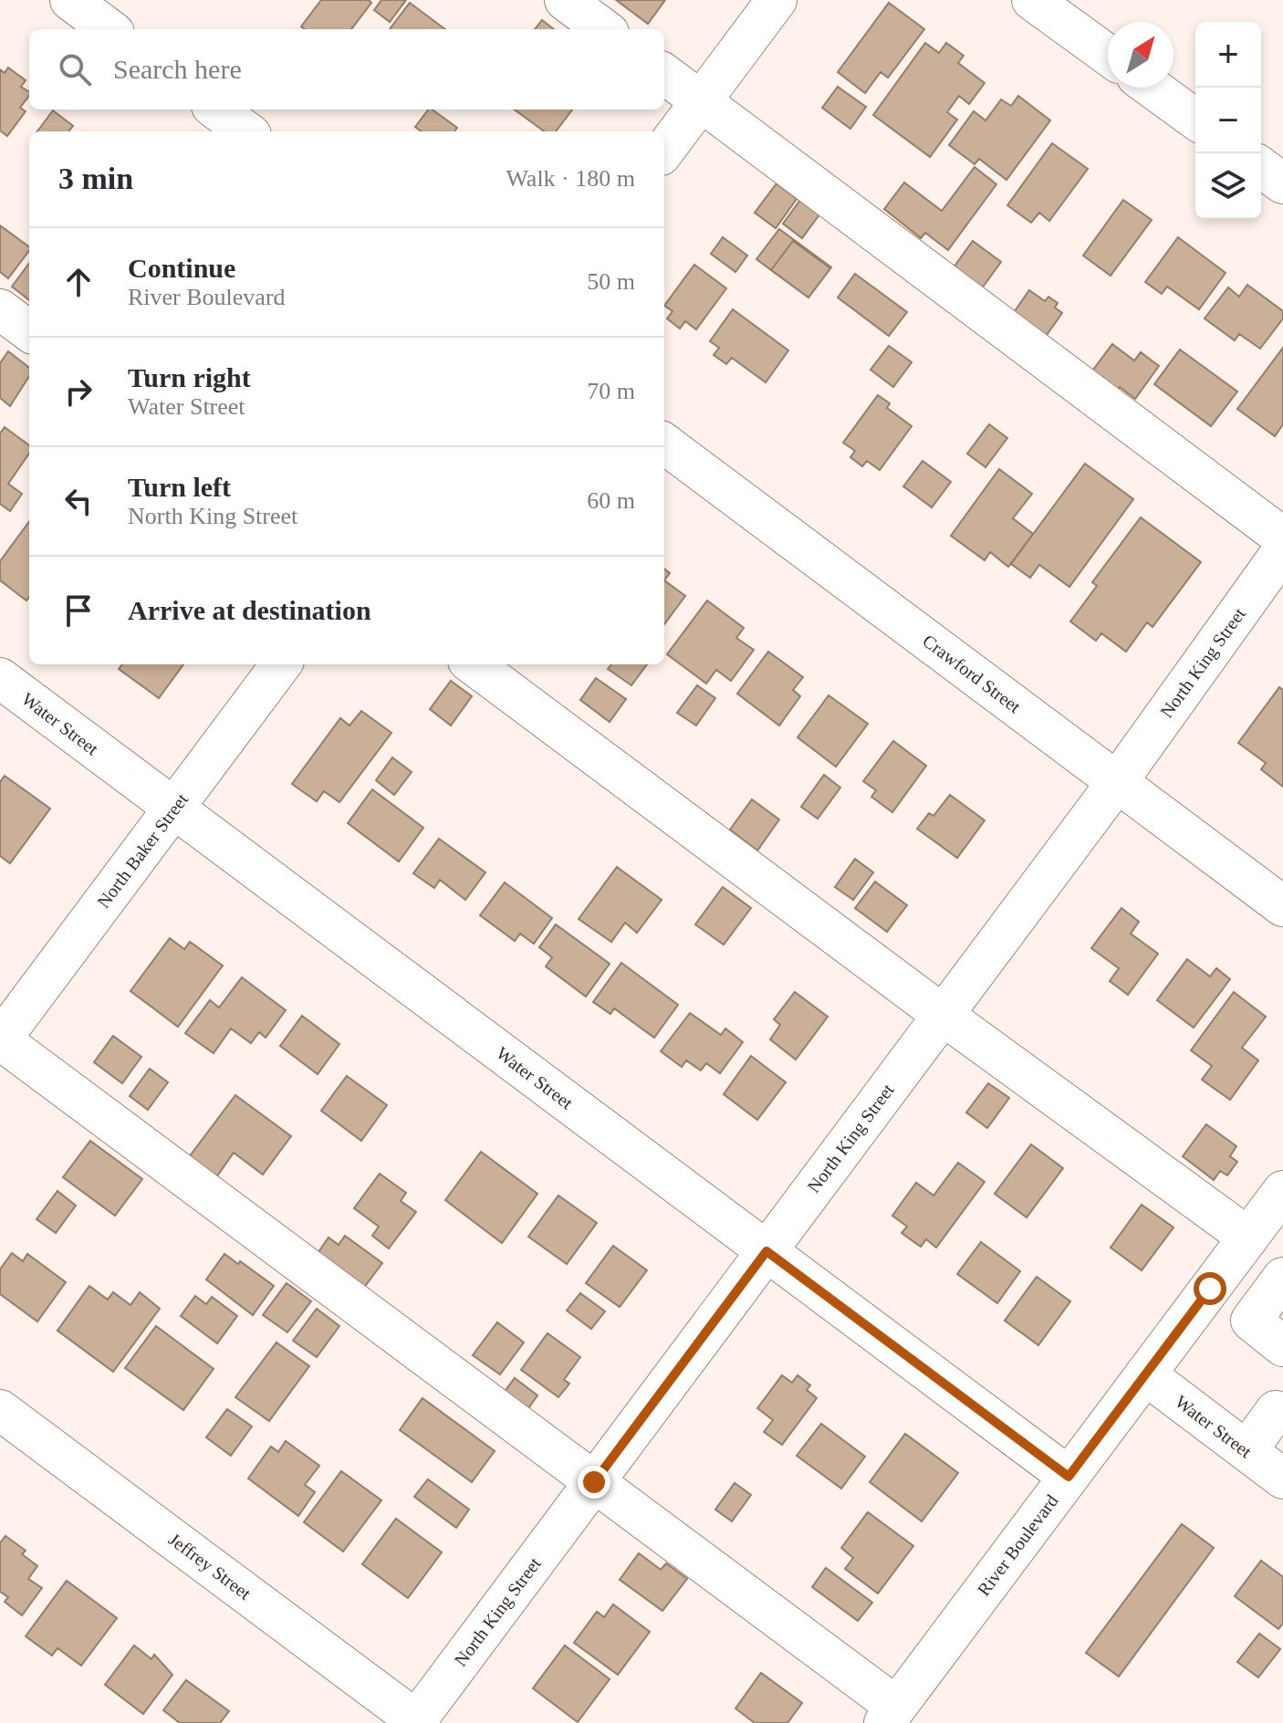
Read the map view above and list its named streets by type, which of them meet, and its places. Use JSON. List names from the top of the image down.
{
  "streets": {
    "street": [
      "North King Street",
      "Crawford Street",
      "Water Street",
      "North Baker Street",
      "River Boulevard",
      "Jeffrey Street"
    ]
  },
  "crossings": [
    ["North King Street", "Crawford Street"],
    ["North King Street", "Water Street"],
    ["North King Street", "Jeffrey Street"],
    ["Water Street", "North Baker Street"],
    ["Water Street", "River Boulevard"]
  ],
  "north": "top right",
  "page": {
    "map_buttons": ["+", "−"],
    "search": "Search here",
    "heading": ["3 min", "Walk · 180 m"],
    "list": [
      ["Continue", "River Boulevard", "50 m"],
      ["Turn right", "Water Street", "70 m"],
      ["Turn left", "North King Street", "60 m"],
      "Arrive at destination"
    ]
  }
}
